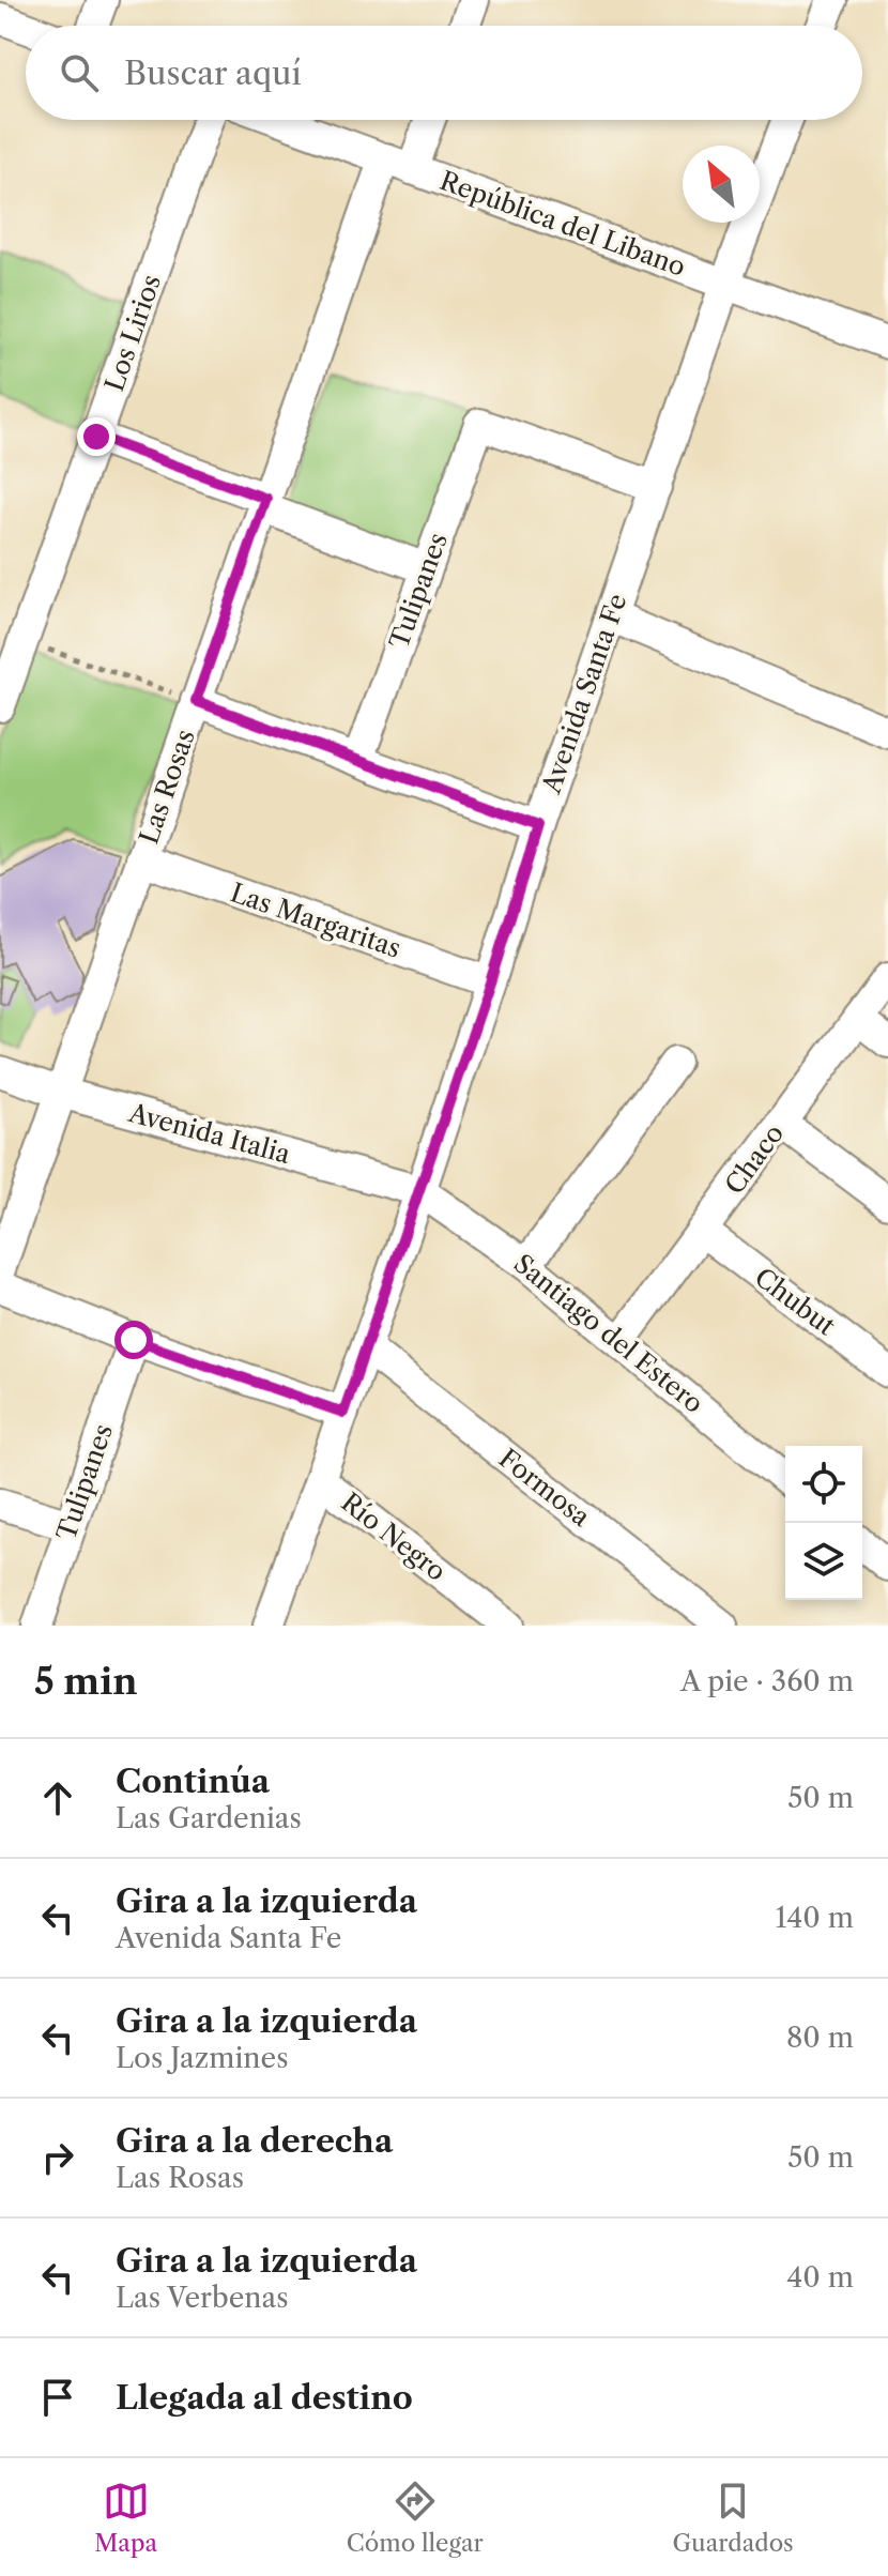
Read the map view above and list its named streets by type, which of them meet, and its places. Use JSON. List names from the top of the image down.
{
  "streets": {
    "street": [
      "República del Libano",
      "Los Lirios",
      "Tulipanes",
      "Avenida Santa Fe",
      "Las Rosas",
      "Las Margaritas",
      "Avenida Italia",
      "Chaco",
      "Chubut",
      "Santiago del Estero",
      "Formosa",
      "Río Negro"
    ]
  },
  "crossings": [
    ["República del Libano", "Avenida Santa Fe"],
    ["República del Libano", "Las Rosas"],
    ["Tulipanes", "Avenida Santa Fe"],
    ["Avenida Santa Fe", "Las Margaritas"],
    ["Avenida Santa Fe", "Avenida Italia"],
    ["Avenida Santa Fe", "Santiago del Estero"],
    ["Avenida Santa Fe", "Formosa"],
    ["Avenida Santa Fe", "Río Negro"],
    ["Las Rosas", "Las Margaritas"],
    ["Las Rosas", "Avenida Italia"],
    ["Avenida Italia", "Santiago del Estero"],
    ["Chaco", "Chubut"],
    ["Chaco", "Santiago del Estero"]
  ],
  "north": "top left",
  "page": {
    "search": "Buscar aquí",
    "heading": ["5 min", "A pie · 360 m"],
    "list": [
      ["Continúa", "Las Gardenias", "50 m"],
      ["Gira a la izquierda", "Avenida Santa Fe", "140 m"],
      ["Gira a la izquierda", "Los Jazmines", "80 m"],
      ["Gira a la derecha", "Las Rosas", "50 m"],
      ["Gira a la izquierda", "Las Verbenas", "40 m"],
      "Llegada al destino"
    ],
    "nav": ["Mapa", "Cómo llegar", "Guardados"]
  }
}
